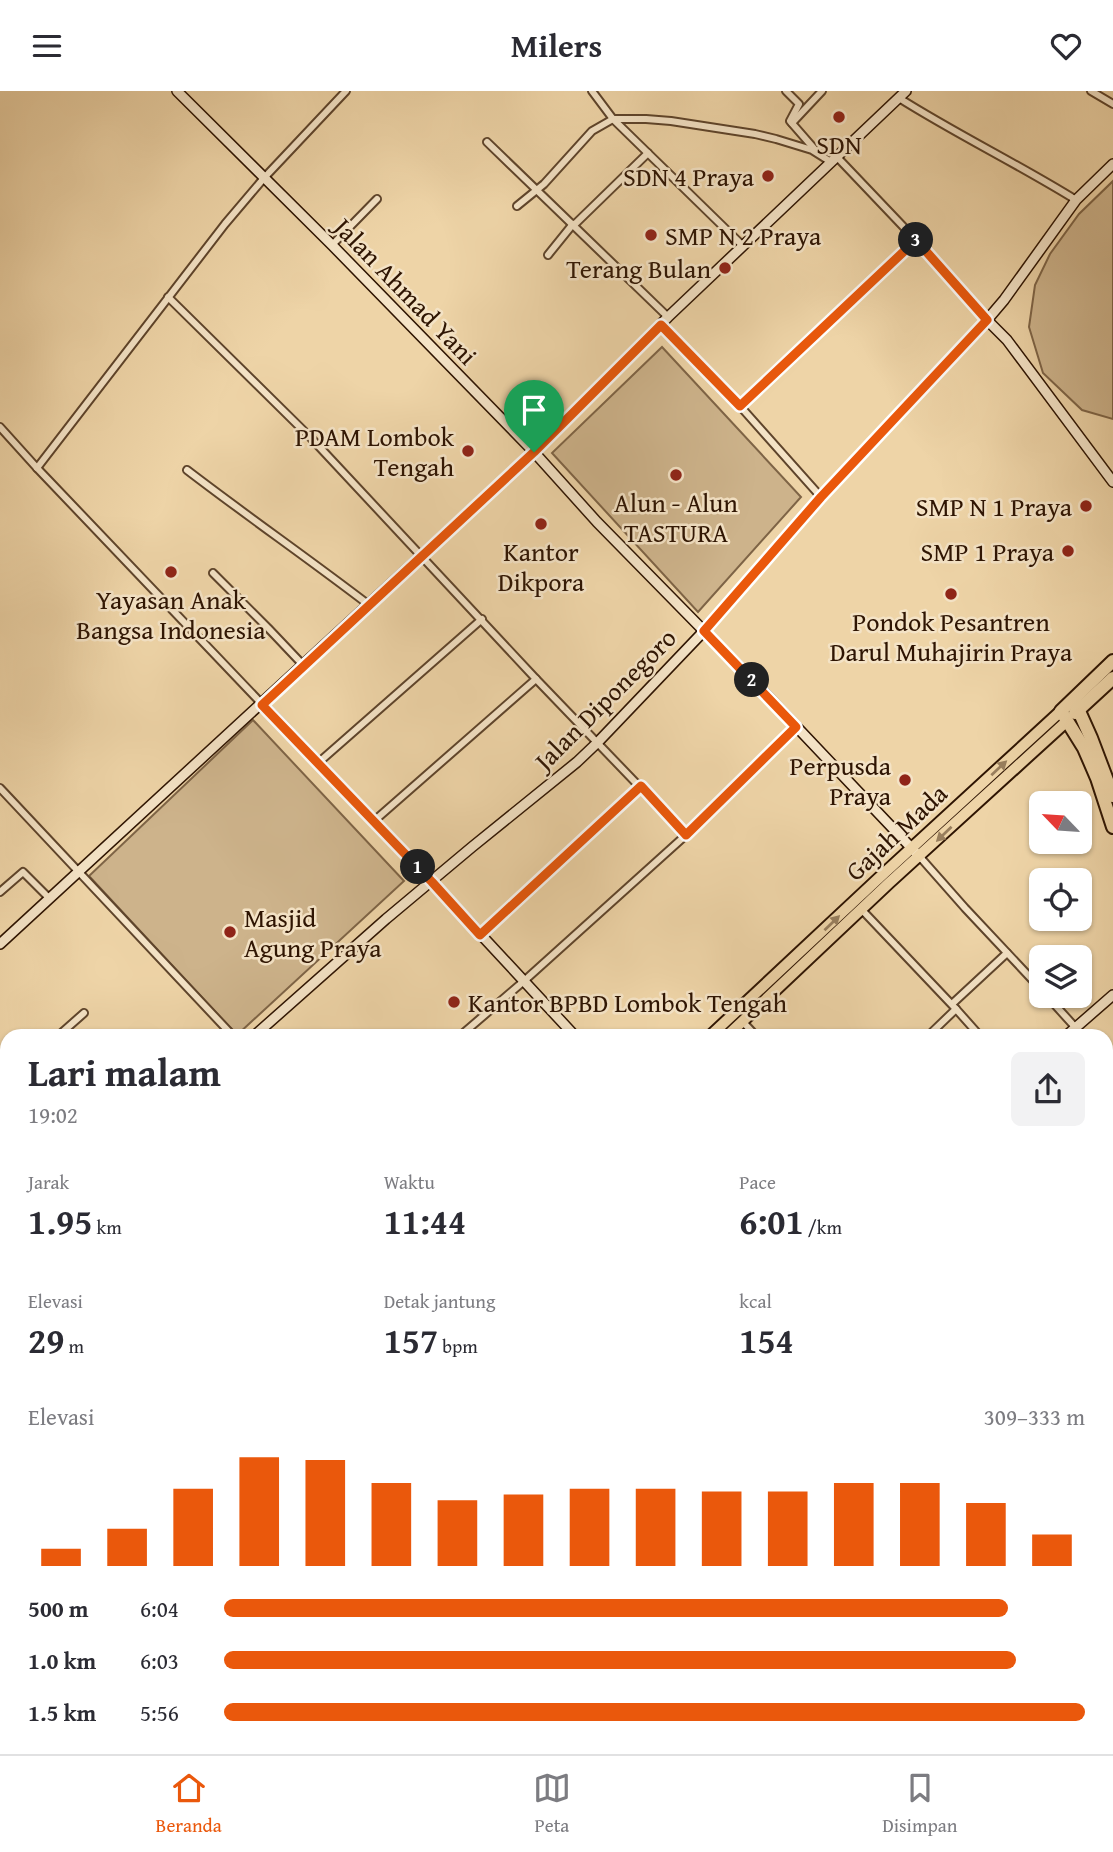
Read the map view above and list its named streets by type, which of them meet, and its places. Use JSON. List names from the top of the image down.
{
  "streets": {
    "highway": ["Gajah Mada"],
    "street": ["Jalan Ahmad Yani", "Jalan Diponegoro"]
  },
  "crossings": [
    ["Jalan Ahmad Yani", "Jalan Diponegoro"],
    ["Jalan Ahmad Yani", "Gajah Mada"]
  ],
  "places": [
    "SDN",
    "SDN 4 Praya",
    "SMP N 2 Praya",
    "Terang Bulan",
    "PDAM Lombok Tengah",
    "Alun - Alun TASTURA",
    "SMP N 1 Praya",
    "Kantor Dikpora",
    "SMP 1 Praya",
    "Yayasan Anak Bangsa Indonesia",
    "Pondok Pesantren Darul Muhajirin Praya",
    "Perpusda Praya",
    "Masjid Agung Praya",
    "Kantor BPBD Lombok Tengah"
  ],
  "north": "top left",
  "page": {
    "header": "Milers",
    "pins": ["3", "2", "1"],
    "heading": ["Lari malam", "19:02"],
    "stats": [
      ["Jarak", "1.95 km"],
      ["Waktu", "11:44"],
      ["Pace", "6:01 /km"],
      ["Elevasi", "29 m"],
      ["Detak jantung", "157 bpm"],
      ["kcal", "154"]
    ],
    "chart": ["Elevasi", "309–333 m"],
    "list": [
      {
        "name": "500 m",
        "note": "6:04"
      },
      {
        "name": "1.0 km",
        "note": "6:03"
      },
      {
        "name": "1.5 km",
        "note": "5:56"
      }
    ],
    "tabs": ["Beranda", "Peta", "Disimpan"]
  }
}
